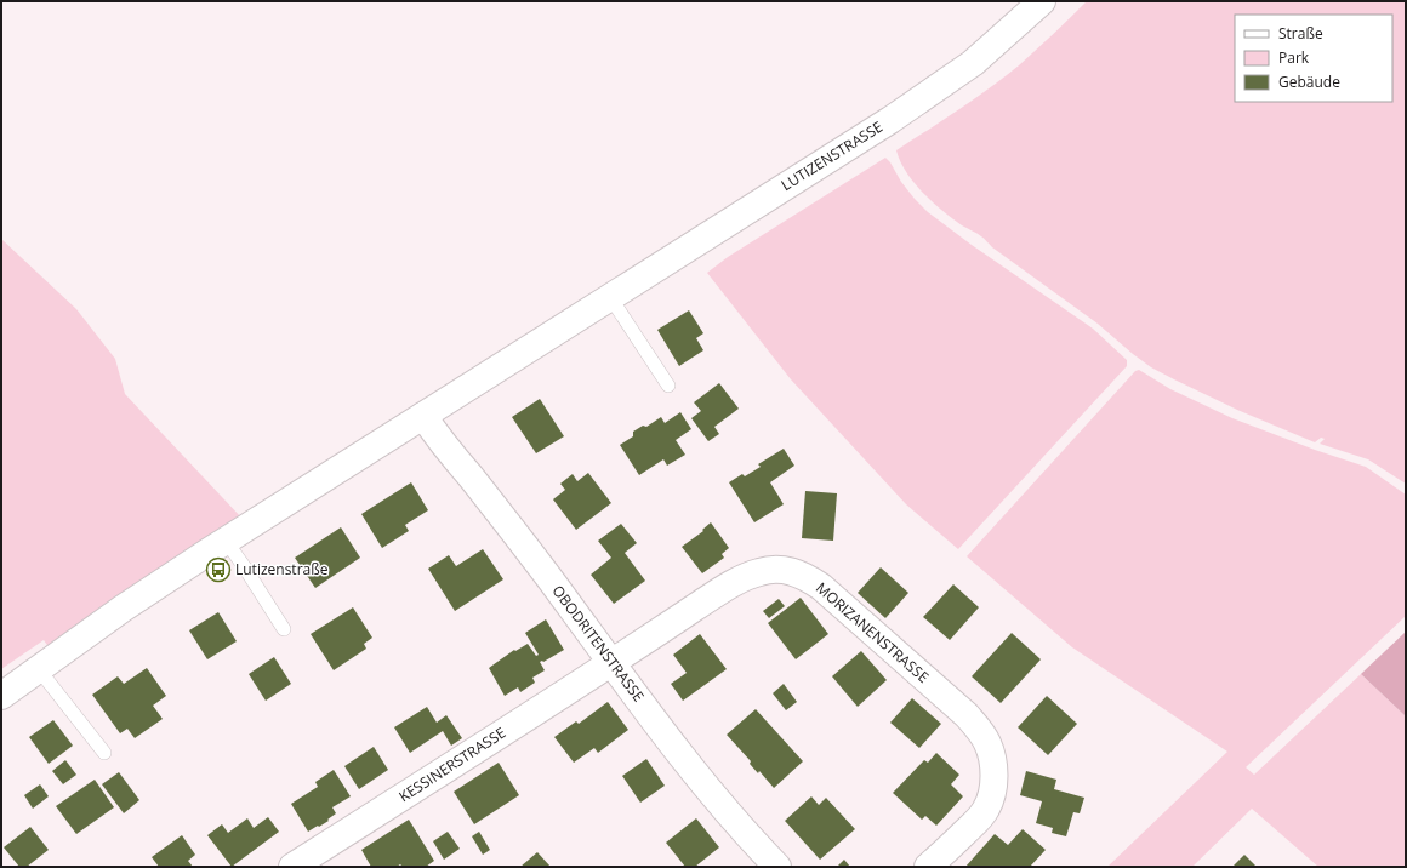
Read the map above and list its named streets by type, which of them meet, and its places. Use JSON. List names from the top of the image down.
{
  "streets": {
    "street": [
      "LUTIZENSTRASSE",
      "MORIZANENSTRASSE",
      "OBODRITENSTRASSE",
      "KESSINERSTRASSE"
    ]
  },
  "crossings": [
    ["LUTIZENSTRASSE", "OBODRITENSTRASSE"],
    ["MORIZANENSTRASSE", "OBODRITENSTRASSE"],
    ["MORIZANENSTRASSE", "KESSINERSTRASSE"],
    ["OBODRITENSTRASSE", "KESSINERSTRASSE"]
  ],
  "places": {
    "bus stop": ["Lutizenstraße"]
  },
  "legend": ["Straße", "Park", "Gebäude"]
}
